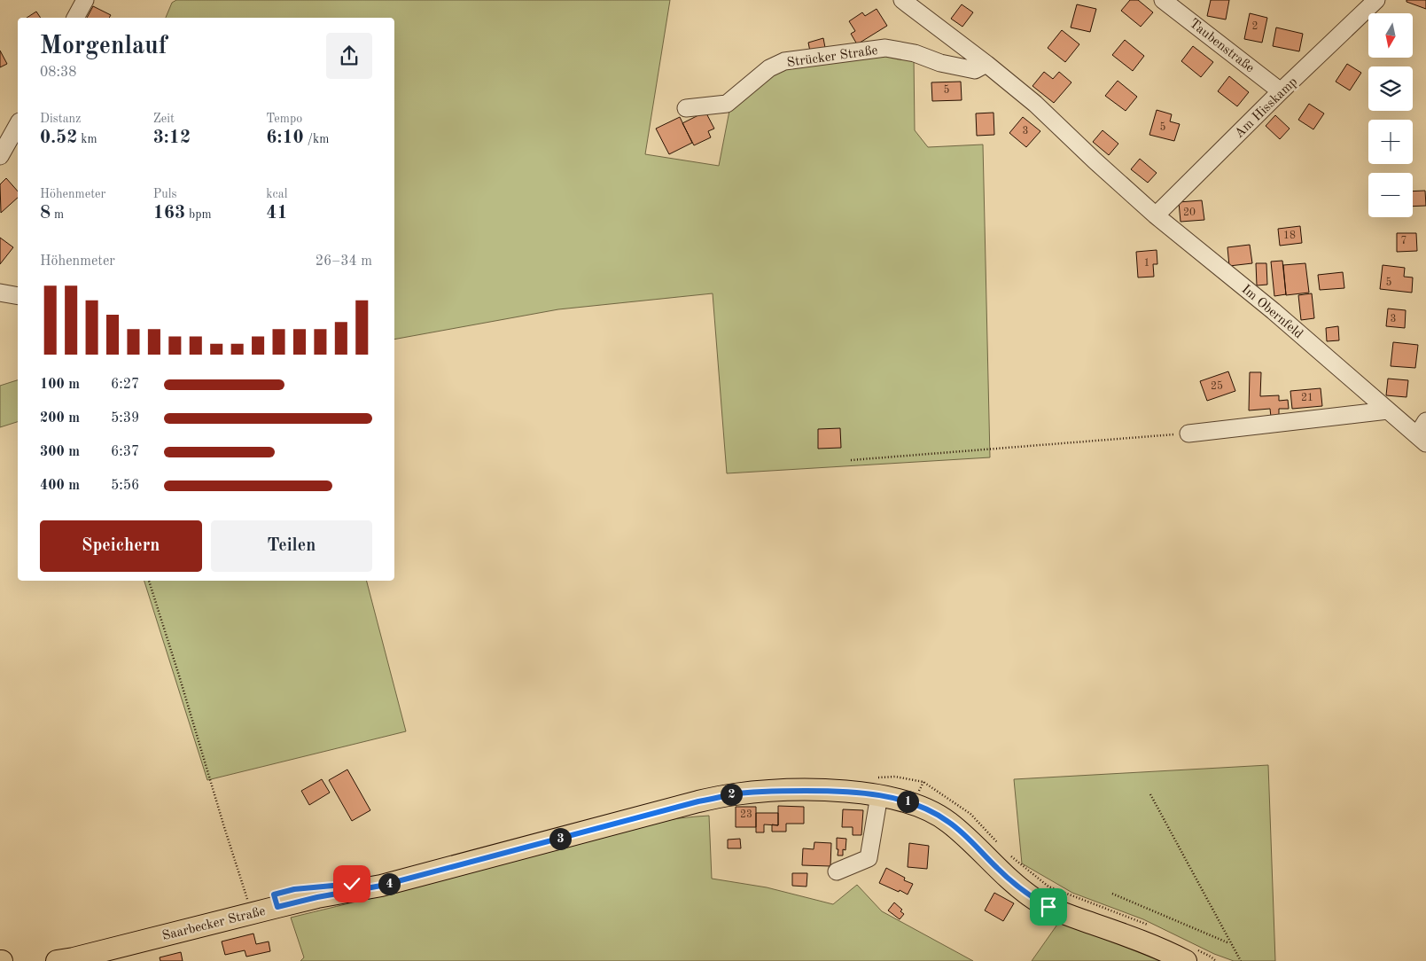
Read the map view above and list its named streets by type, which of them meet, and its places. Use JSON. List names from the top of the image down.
{
  "streets": {
    "main road": ["Saarbecker Straße"],
    "street": [
      "Taubenstraße",
      "Strücker Straße",
      "Am Hisskamp",
      "Im Obernfeld"
    ]
  },
  "crossings": [
    ["Taubenstraße", "Am Hisskamp"],
    ["Am Hisskamp", "Im Obernfeld"]
  ],
  "house_numbers": [
    "2",
    "5",
    "5",
    "3",
    "20",
    "18",
    "7",
    "1",
    "5",
    "3",
    "25",
    "21",
    "23"
  ],
  "north": "bottom",
  "page": {
    "map_buttons": ["+", "−"],
    "heading": ["Morgenlauf", "08:38"],
    "stats": [
      ["Distanz", "0.52 km"],
      ["Zeit", "3:12"],
      ["Tempo", "6:10 /km"],
      ["Höhenmeter", "8 m"],
      ["Puls", "163 bpm"],
      ["kcal", "41"]
    ],
    "chart": ["Höhenmeter", "26–34 m"],
    "list": [
      {
        "name": "100 m",
        "note": "6:27"
      },
      {
        "name": "200 m",
        "note": "5:39"
      },
      {
        "name": "300 m",
        "note": "6:37"
      },
      {
        "name": "400 m",
        "note": "5:56"
      }
    ],
    "buttons": ["Speichern", "Teilen"],
    "pins": [
      "2",
      "1",
      "3",
      "4"
    ]
  }
}
